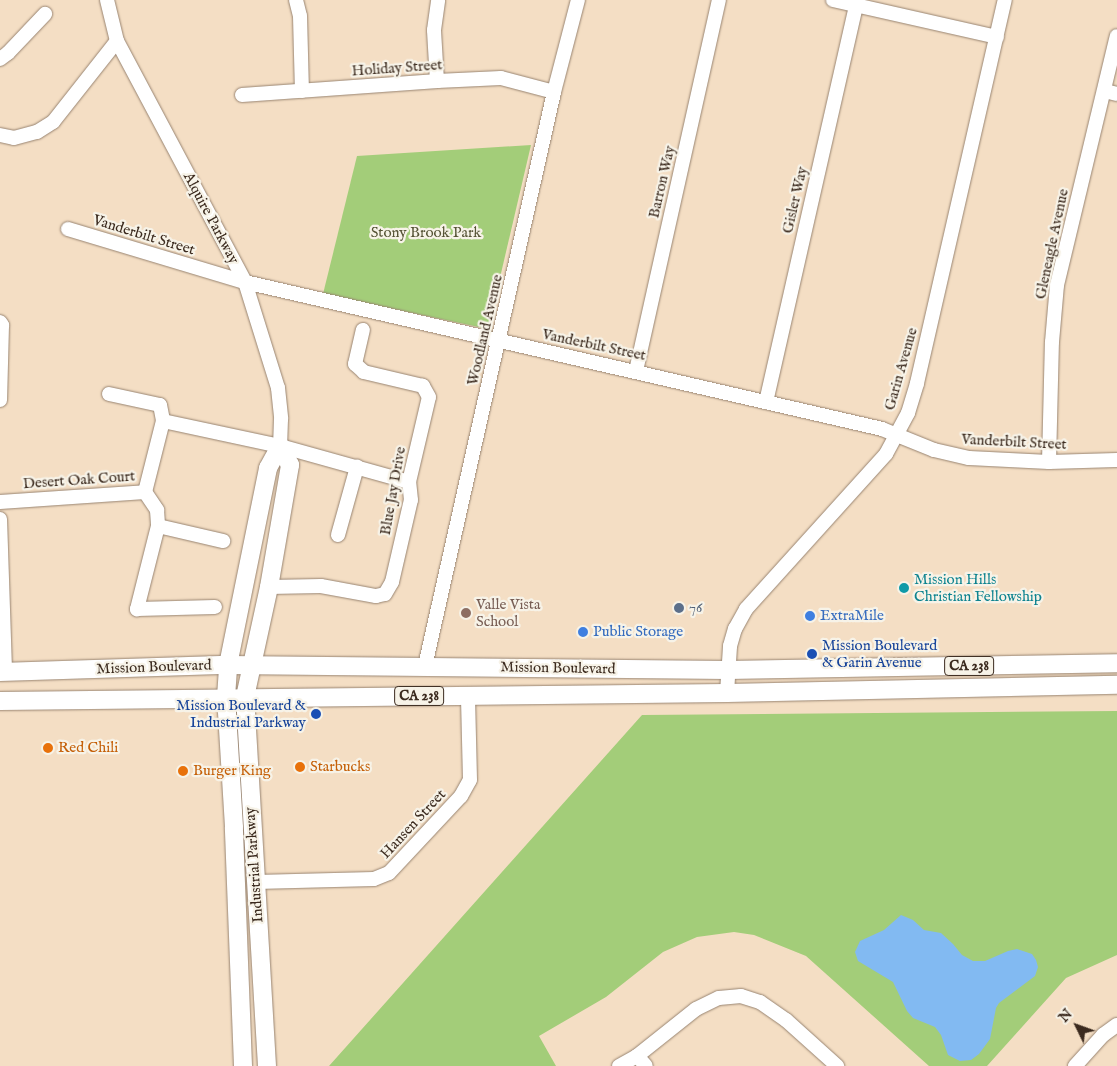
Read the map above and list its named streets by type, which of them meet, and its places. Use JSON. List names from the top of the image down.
{
  "streets": {
    "main road": [
      "Alquire Parkway",
      "CA 238",
      "Mission Boulevard",
      "Industrial Parkway"
    ],
    "street": [
      "Holiday Street",
      "Barron Way",
      "Gisler Way",
      "Vanderbilt Street",
      "Gleneagle Avenue",
      "Woodland Avenue",
      "Garin Avenue",
      "Desert Oak Court",
      "Blue Jay Drive",
      "Hansen Street"
    ]
  },
  "crossings": [
    ["Holiday Street", "Woodland Avenue"],
    ["Barron Way", "Vanderbilt Street"],
    ["Gisler Way", "Vanderbilt Street"],
    ["Alquire Parkway", "Vanderbilt Street"],
    ["Alquire Parkway", "Blue Jay Drive"],
    ["Alquire Parkway", "Mission Boulevard"],
    ["Alquire Parkway", "Industrial Parkway"],
    ["Vanderbilt Street", "Gleneagle Avenue"],
    ["Vanderbilt Street", "Woodland Avenue"],
    ["Vanderbilt Street", "Garin Avenue"],
    ["Woodland Avenue", "Mission Boulevard"],
    ["Garin Avenue", "Mission Boulevard"],
    ["Mission Boulevard", "Hansen Street"],
    ["Mission Boulevard", "Industrial Parkway"],
    ["Hansen Street", "Industrial Parkway"]
  ],
  "parks": ["Stony Brook Park"],
  "places": [
    "Mission Hills Christian Fellowship",
    "76",
    "Valle Vista School",
    "ExtraMile",
    "Public Storage",
    "Mission Boulevard & Garin Avenue",
    "Mission Boulevard & Industrial Parkway",
    "Red Chili",
    "Starbucks",
    "Burger King"
  ],
  "north": "top left"
}
